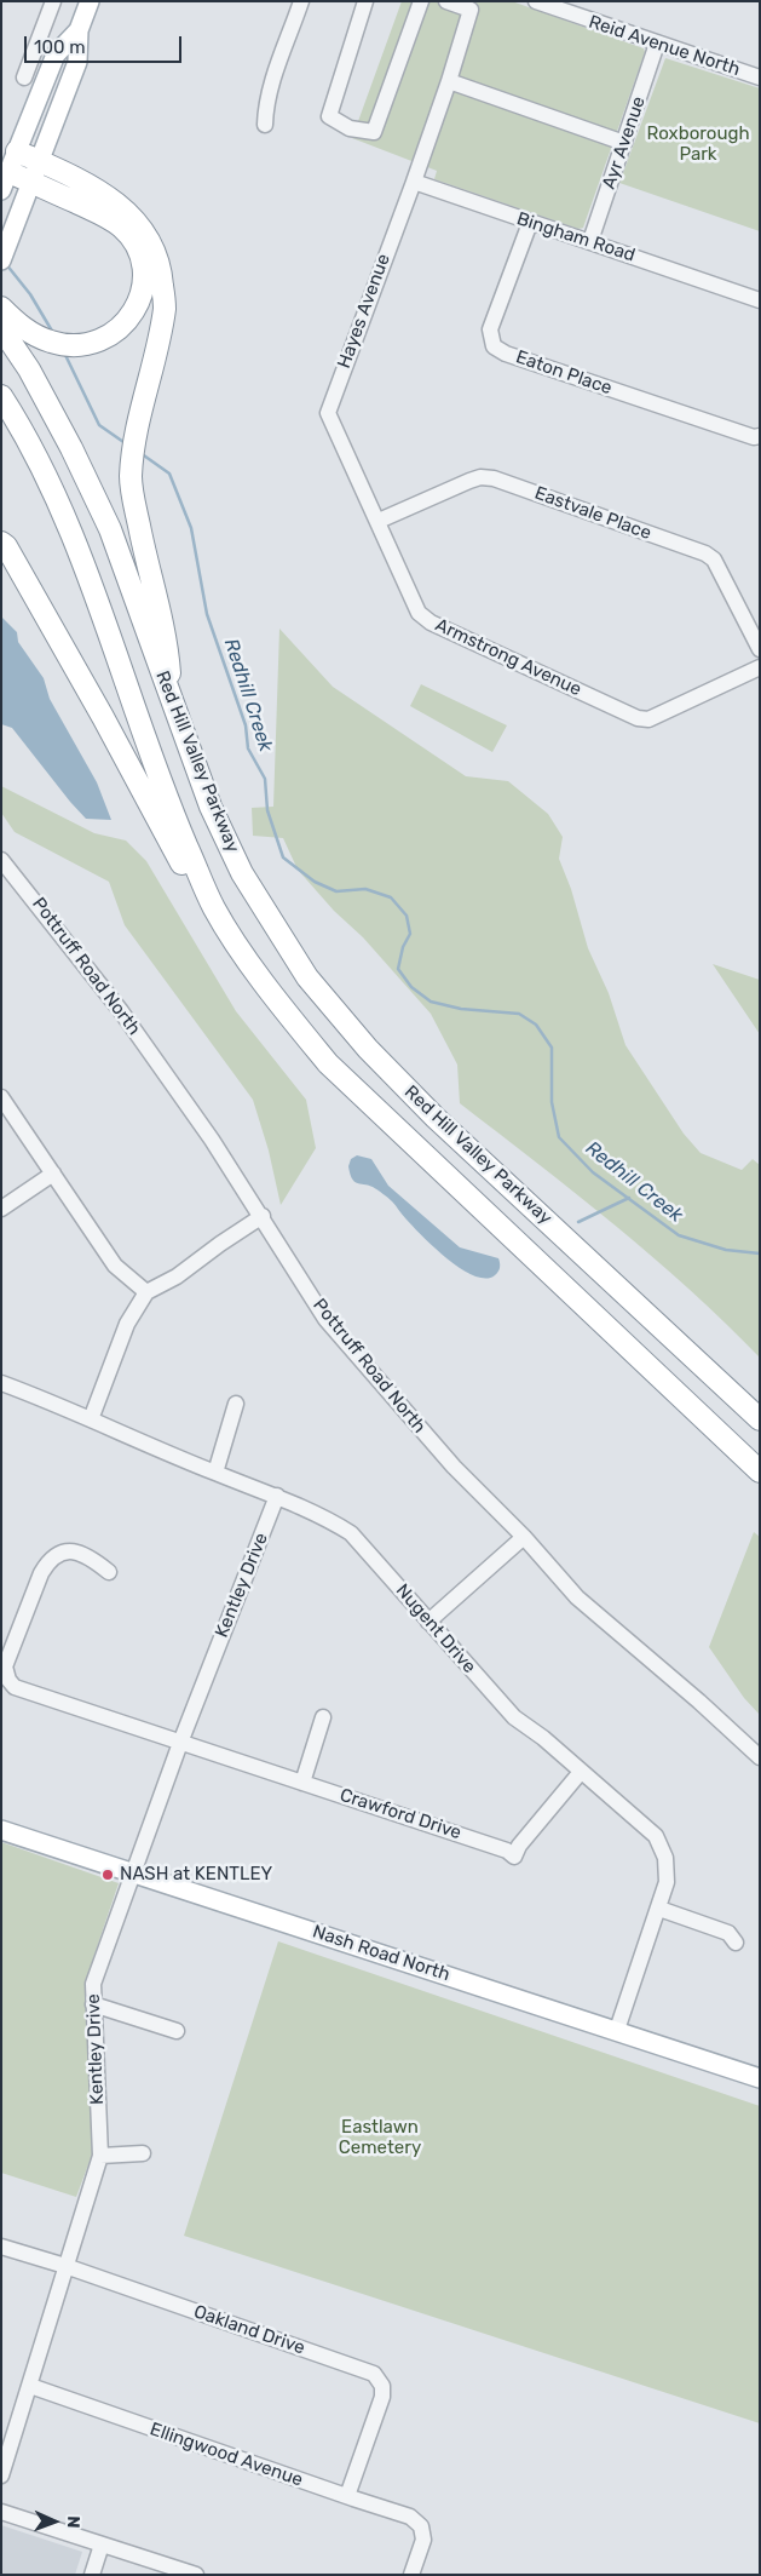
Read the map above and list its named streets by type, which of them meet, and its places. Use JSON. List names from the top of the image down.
{
  "streets": {
    "highway": ["Red Hill Valley Parkway"],
    "main road": ["Nash Road North"],
    "street": [
      "Reid Avenue North",
      "Ayr Avenue",
      "Bingham Road",
      "Hayes Avenue",
      "Eaton Place",
      "Eastvale Place",
      "Armstrong Avenue",
      "Pottruff Road North",
      "Kentley Drive",
      "Nugent Drive",
      "Crawford Drive",
      "Oakland Drive",
      "Ellingwood Avenue"
    ]
  },
  "crossings": [
    ["Reid Avenue North", "Ayr Avenue"],
    ["Ayr Avenue", "Bingham Road"],
    ["Bingham Road", "Hayes Avenue"],
    ["Bingham Road", "Eaton Place"],
    ["Hayes Avenue", "Armstrong Avenue"],
    ["Eastvale Place", "Armstrong Avenue"],
    ["Kentley Drive", "Nugent Drive"],
    ["Kentley Drive", "Crawford Drive"],
    ["Kentley Drive", "Nash Road North"],
    ["Kentley Drive", "Oakland Drive"],
    ["Kentley Drive", "Ellingwood Avenue"],
    ["Nugent Drive", "Crawford Drive"],
    ["Nugent Drive", "Nash Road North"],
    ["Oakland Drive", "Ellingwood Avenue"]
  ],
  "water": ["Redhill Creek"],
  "parks": ["Roxborough Park", "Eastlawn Cemetery"],
  "places": ["NASH at KENTLEY"],
  "scale_bar": "100 m",
  "north": "right"
}
